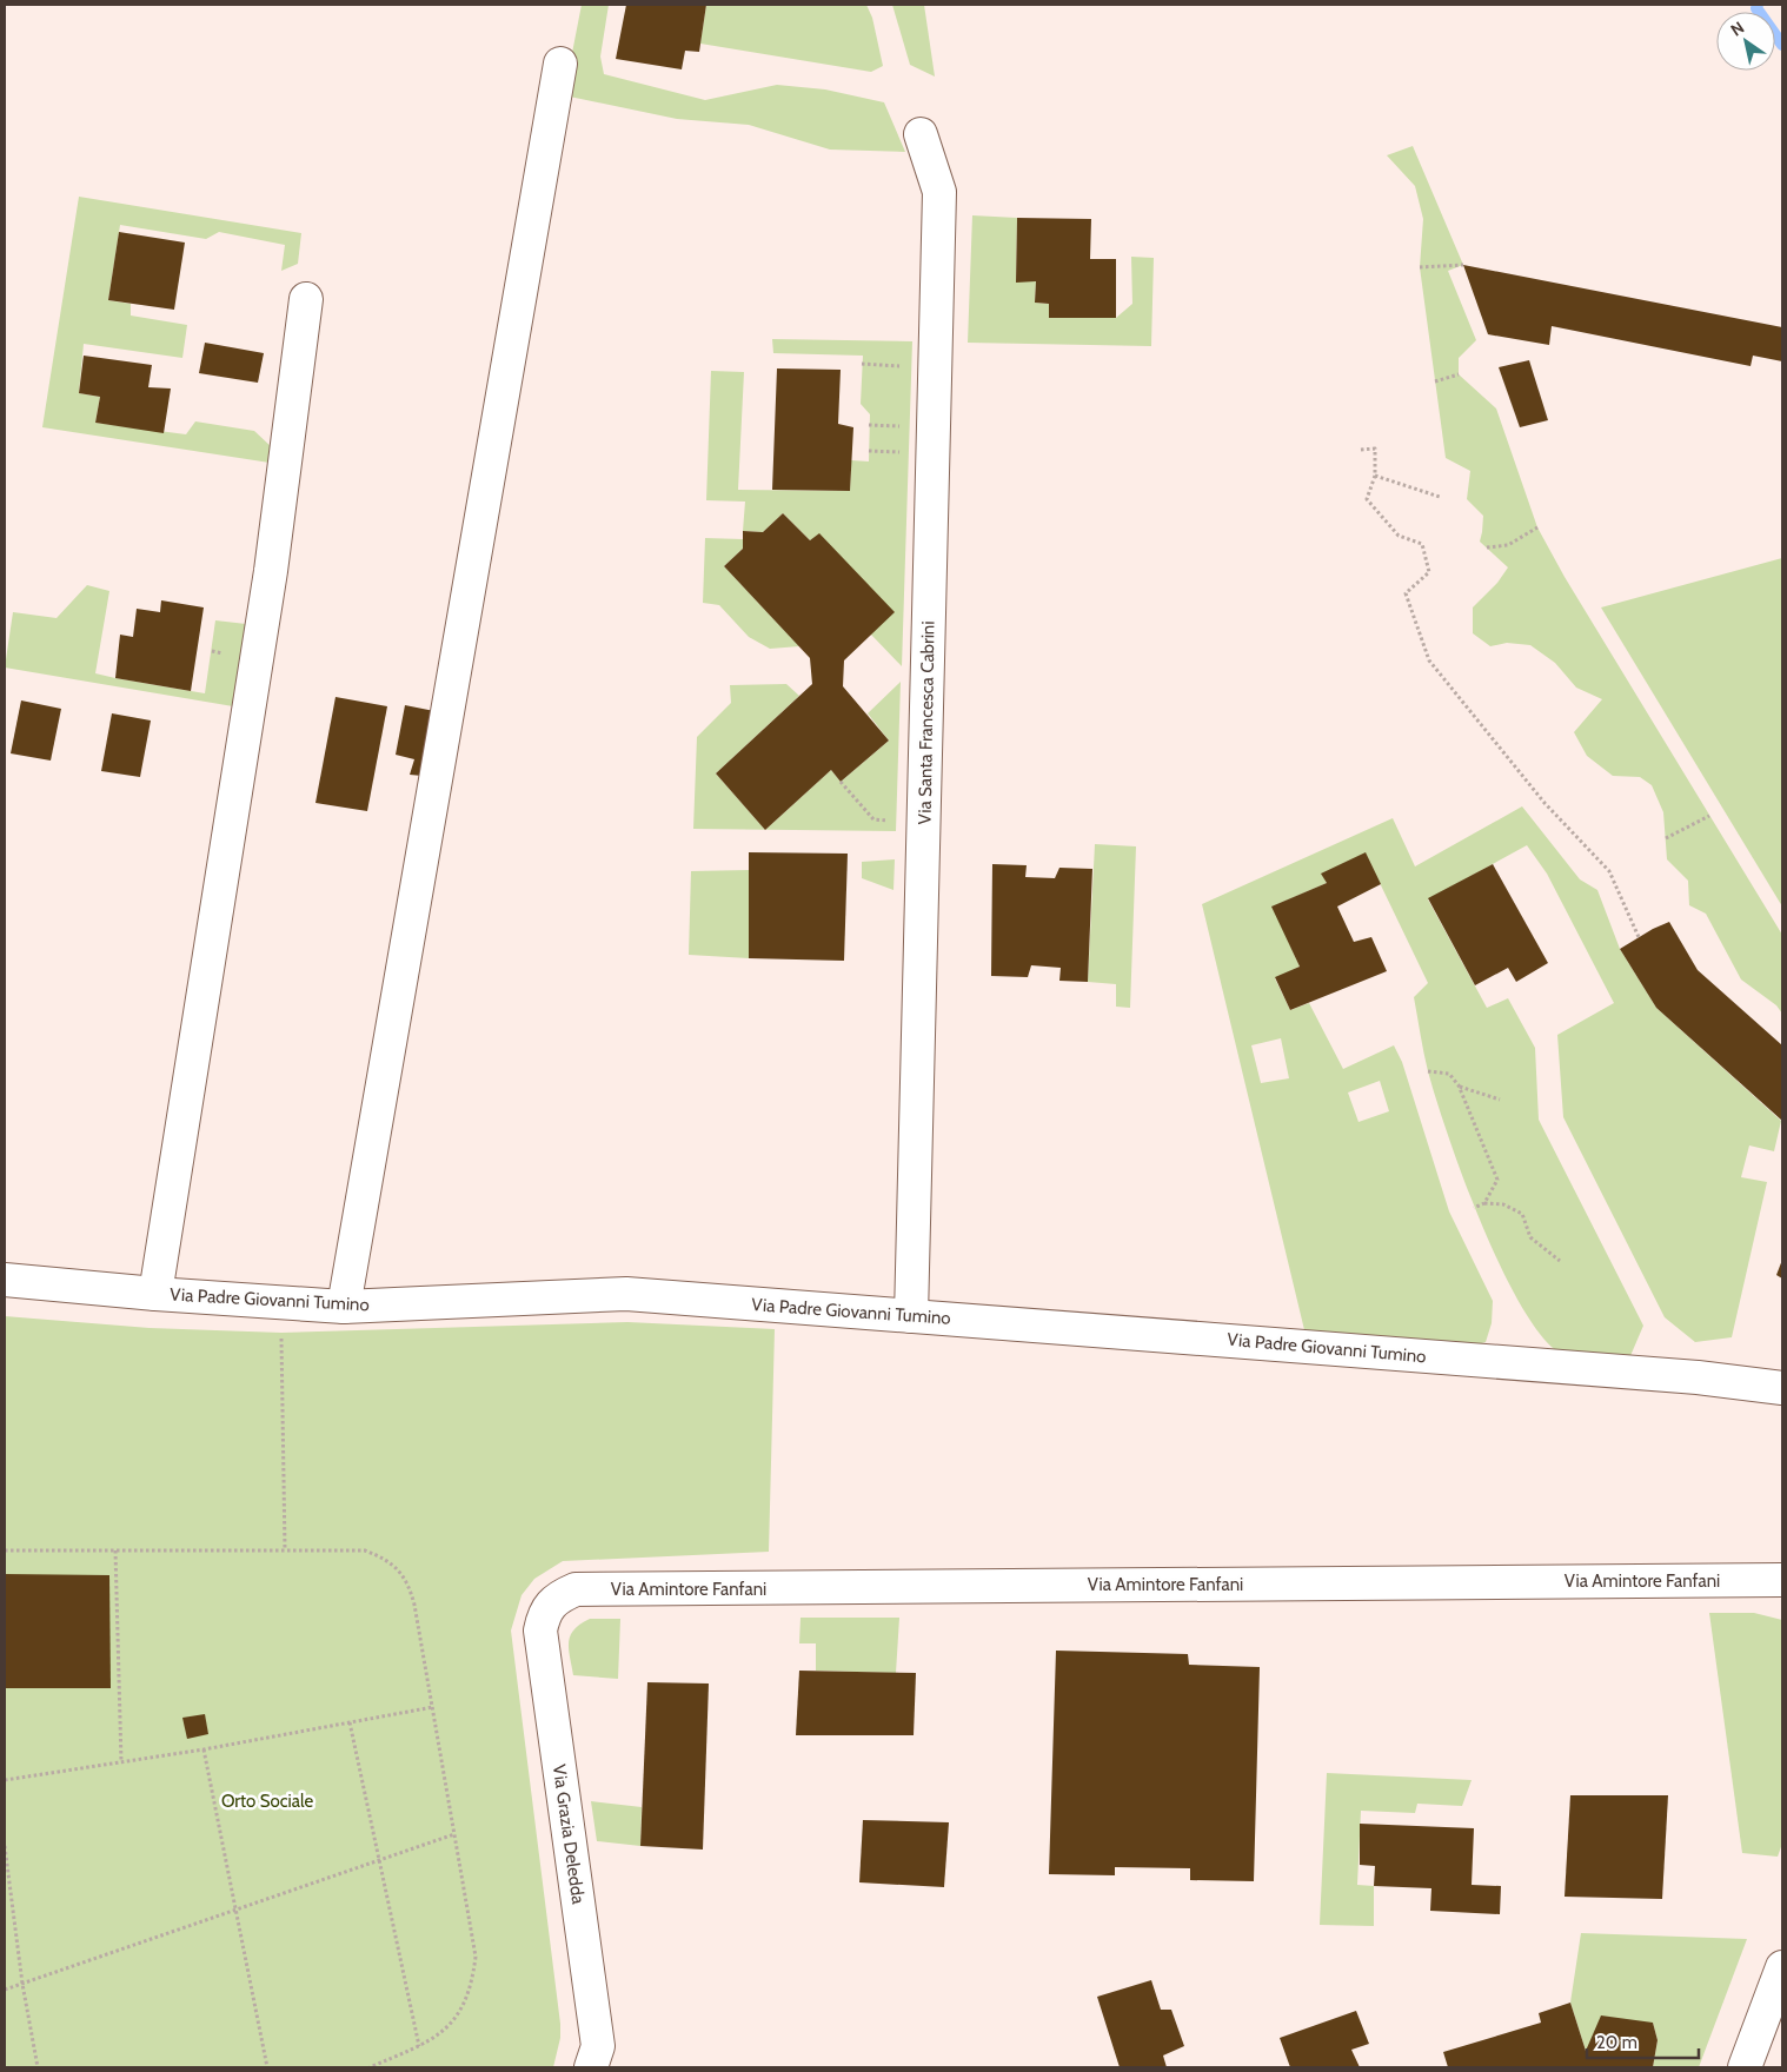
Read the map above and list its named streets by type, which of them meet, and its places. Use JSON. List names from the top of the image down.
{
  "streets": {
    "street": [
      "Via Santa Francesca Cabrini",
      "Via Padre Giovanni Tumino",
      "Via Amintore Fanfani",
      "Via Grazia Deledda"
    ]
  },
  "crossings": [
    ["Via Santa Francesca Cabrini", "Via Padre Giovanni Tumino"],
    ["Via Amintore Fanfani", "Via Grazia Deledda"]
  ],
  "parks": ["Orto Sociale"],
  "scale_bar": "20 m",
  "north": "top left"
}
